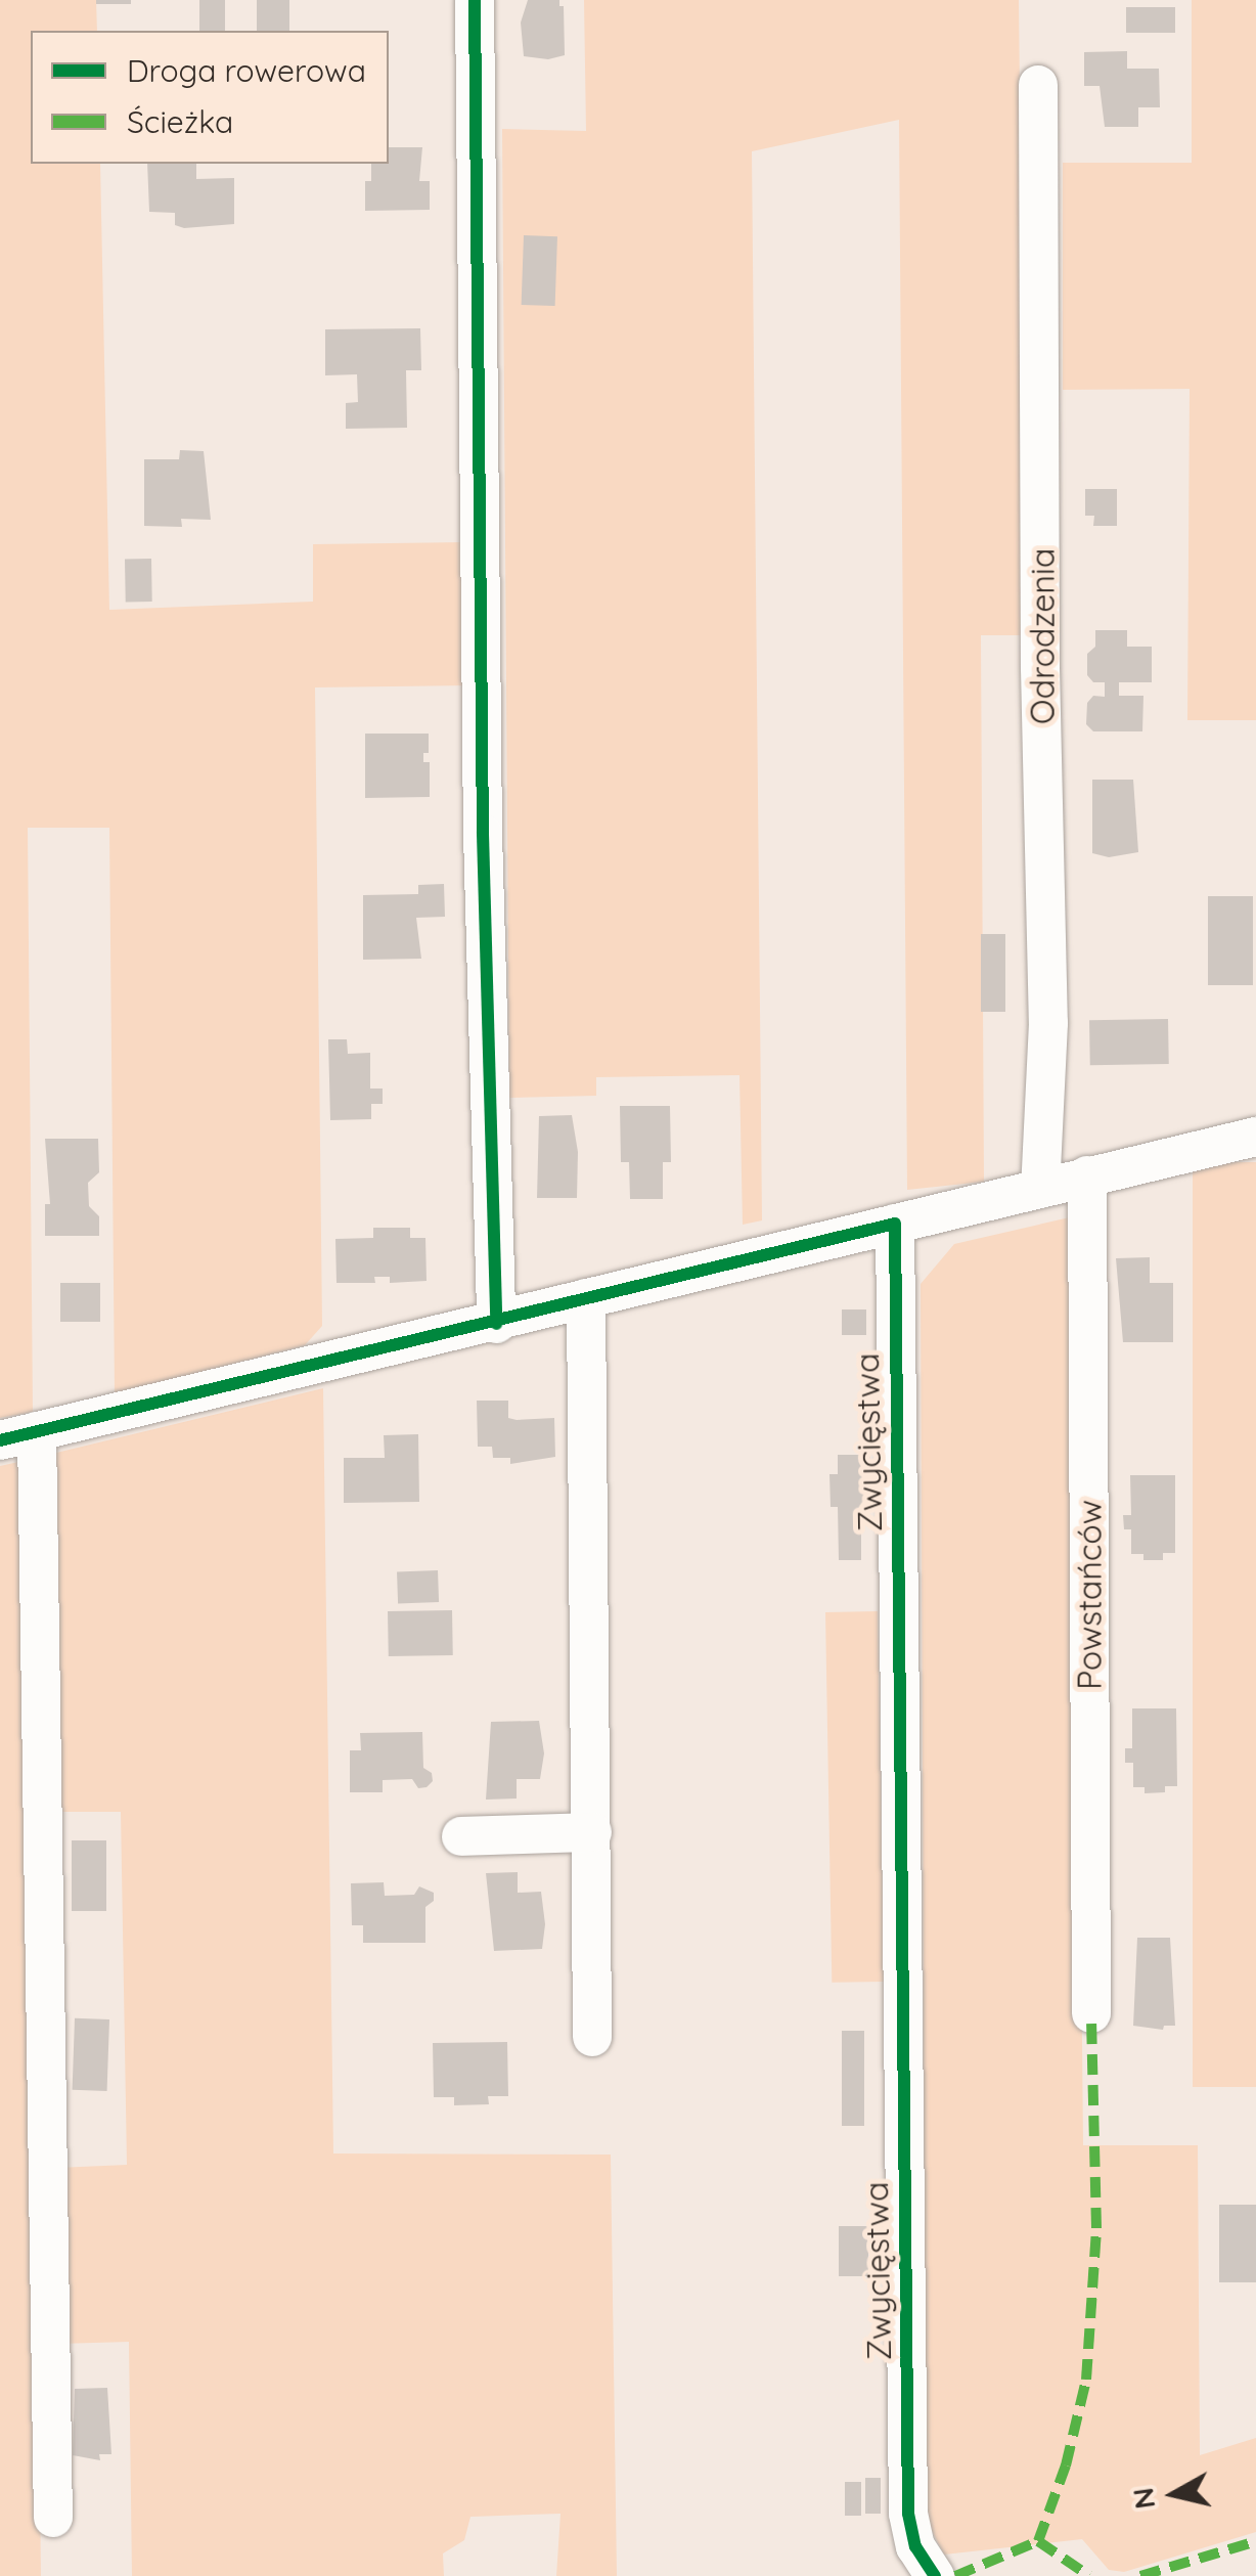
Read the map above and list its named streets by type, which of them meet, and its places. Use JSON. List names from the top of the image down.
{
  "streets": {
    "street": ["Odrodzenia", "Zwycięstwa", "Powstańców"]
  },
  "legend": ["Droga rowerowa", "Ścieżka"],
  "north": "left"
}
